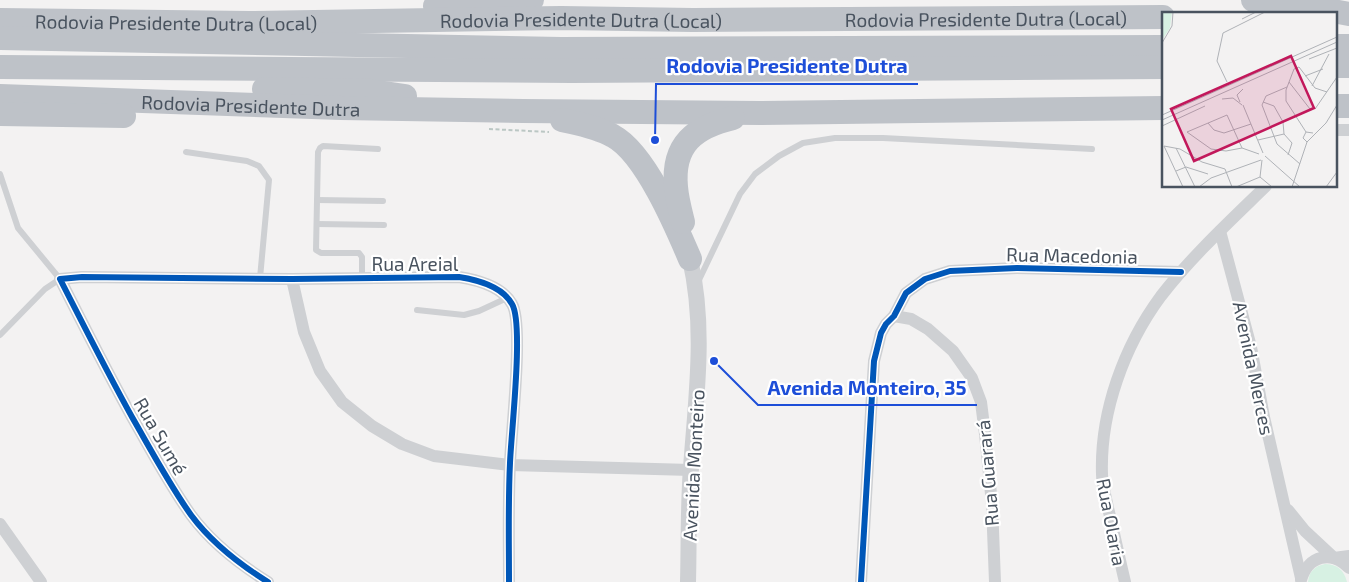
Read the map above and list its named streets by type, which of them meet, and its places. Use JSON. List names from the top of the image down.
{
  "streets": {
    "highway": ["Rodovia Presidente Dutra (Local)", "Rodovia Presidente Dutra"],
    "street": [
      "Rua Macedonia",
      "Rua Areial",
      "Avenida Merces",
      "Rua Sumé",
      "Avenida Monteiro",
      "Rua Guarará",
      "Rua Olaria"
    ]
  },
  "crossings": [
    ["Rua Macedonia", "Rua Guarará"],
    ["Rua Macedonia", "Rua Olaria"],
    ["Rua Areial", "Rua Sumé"],
    ["Avenida Merces", "Rua Olaria"]
  ],
  "places": ["Rodovia Presidente Dutra", "Avenida Monteiro, 35"]
}
